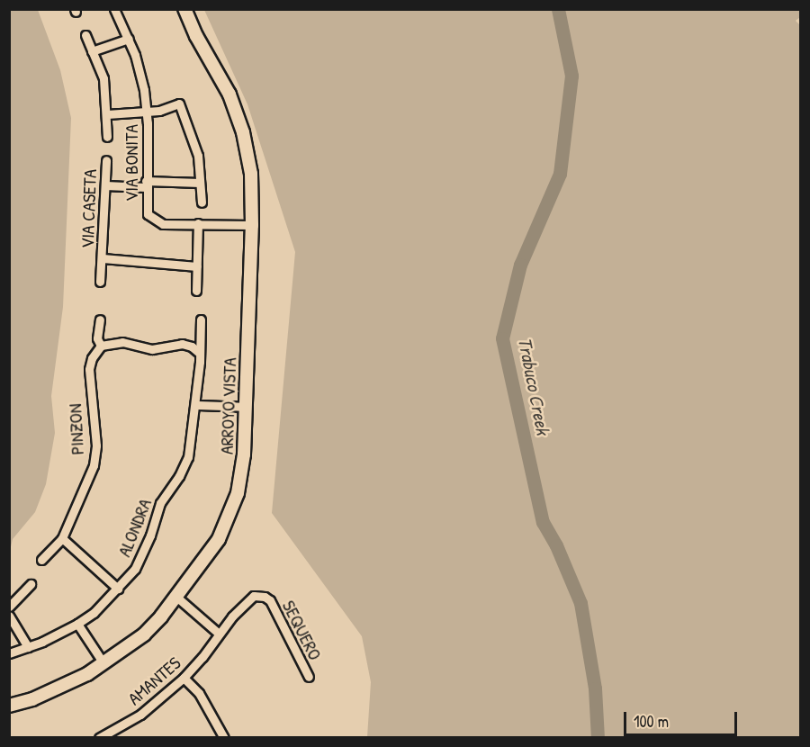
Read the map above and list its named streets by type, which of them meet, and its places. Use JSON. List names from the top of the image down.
{
  "streets": {
    "street": [
      "VIA BONITA",
      "VIA CASETA",
      "ARROYO VISTA",
      "PINZON",
      "ALONDRA",
      "SEQUERO",
      "AMANTES"
    ]
  },
  "crossings": [
    ["VIA BONITA", "ARROYO VISTA"],
    ["SEQUERO", "AMANTES"]
  ],
  "water": ["Trabuco Creek"],
  "scale_bar": "100 m"
}
